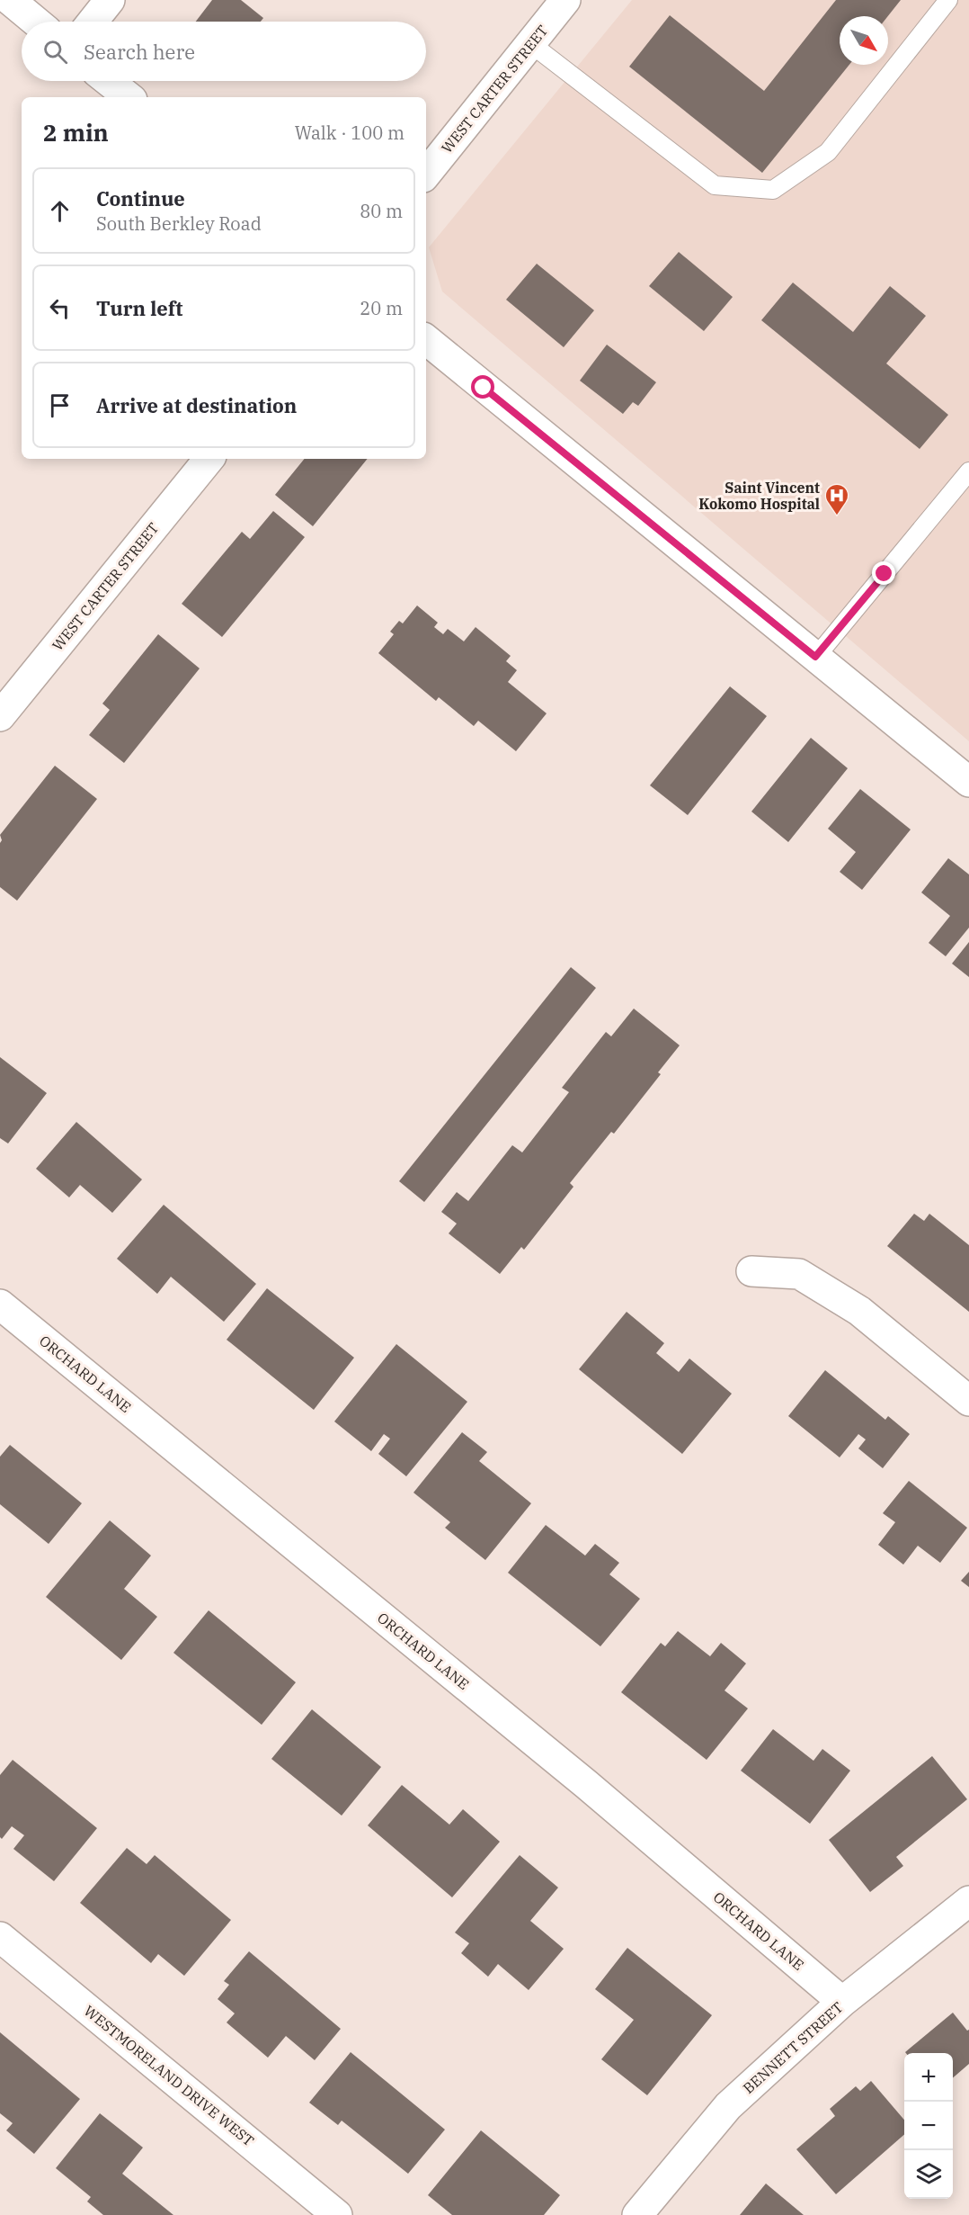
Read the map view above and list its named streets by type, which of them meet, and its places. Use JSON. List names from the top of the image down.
{
  "streets": {
    "street": [
      "WEST CARTER STREET",
      "ORCHARD LANE",
      "BENNETT STREET",
      "WESTMORELAND DRIVE WEST"
    ]
  },
  "crossings": [
    ["ORCHARD LANE", "BENNETT STREET"]
  ],
  "places": {
    "hospital": ["Saint Vincent Kokomo Hospital"]
  },
  "north": "bottom right",
  "page": {
    "search": "Search here",
    "heading": ["2 min", "Walk · 100 m"],
    "list": [
      ["Continue", "South Berkley Road", "80 m"],
      ["Turn left", "20 m"],
      "Arrive at destination"
    ],
    "map_buttons": ["+", "−"]
  }
}
